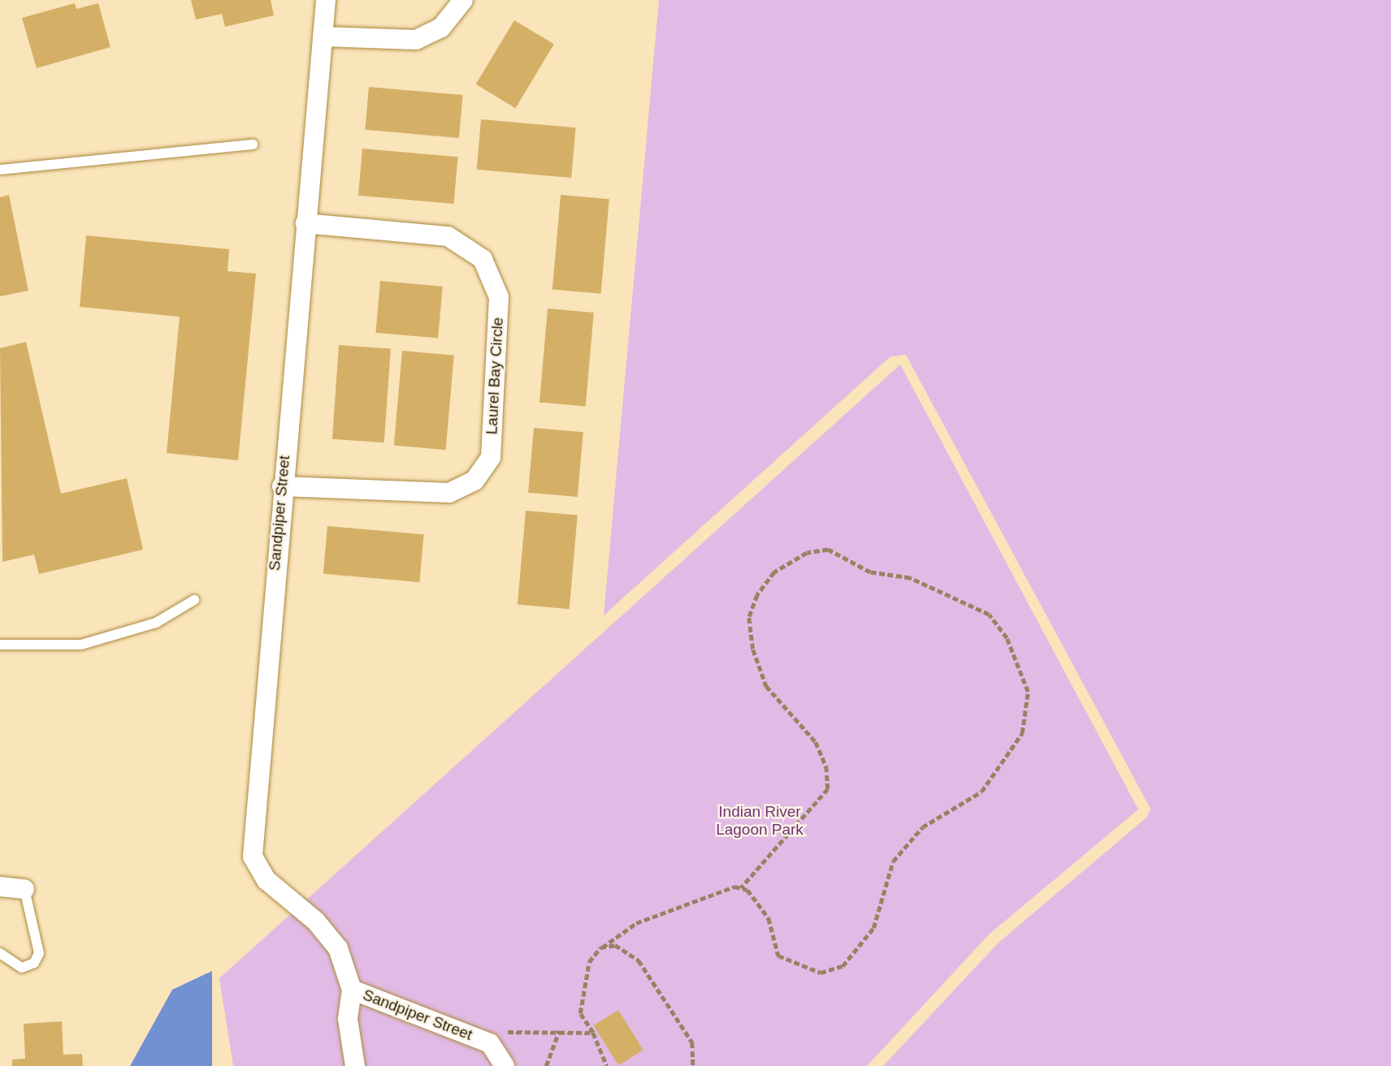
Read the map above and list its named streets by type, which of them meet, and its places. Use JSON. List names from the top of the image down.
{
  "streets": {
    "street": ["Laurel Bay Circle", "Sandpiper Street"]
  },
  "crossings": [
    ["Laurel Bay Circle", "Sandpiper Street"]
  ],
  "parks": ["Indian River Lagoon Park"]
}
